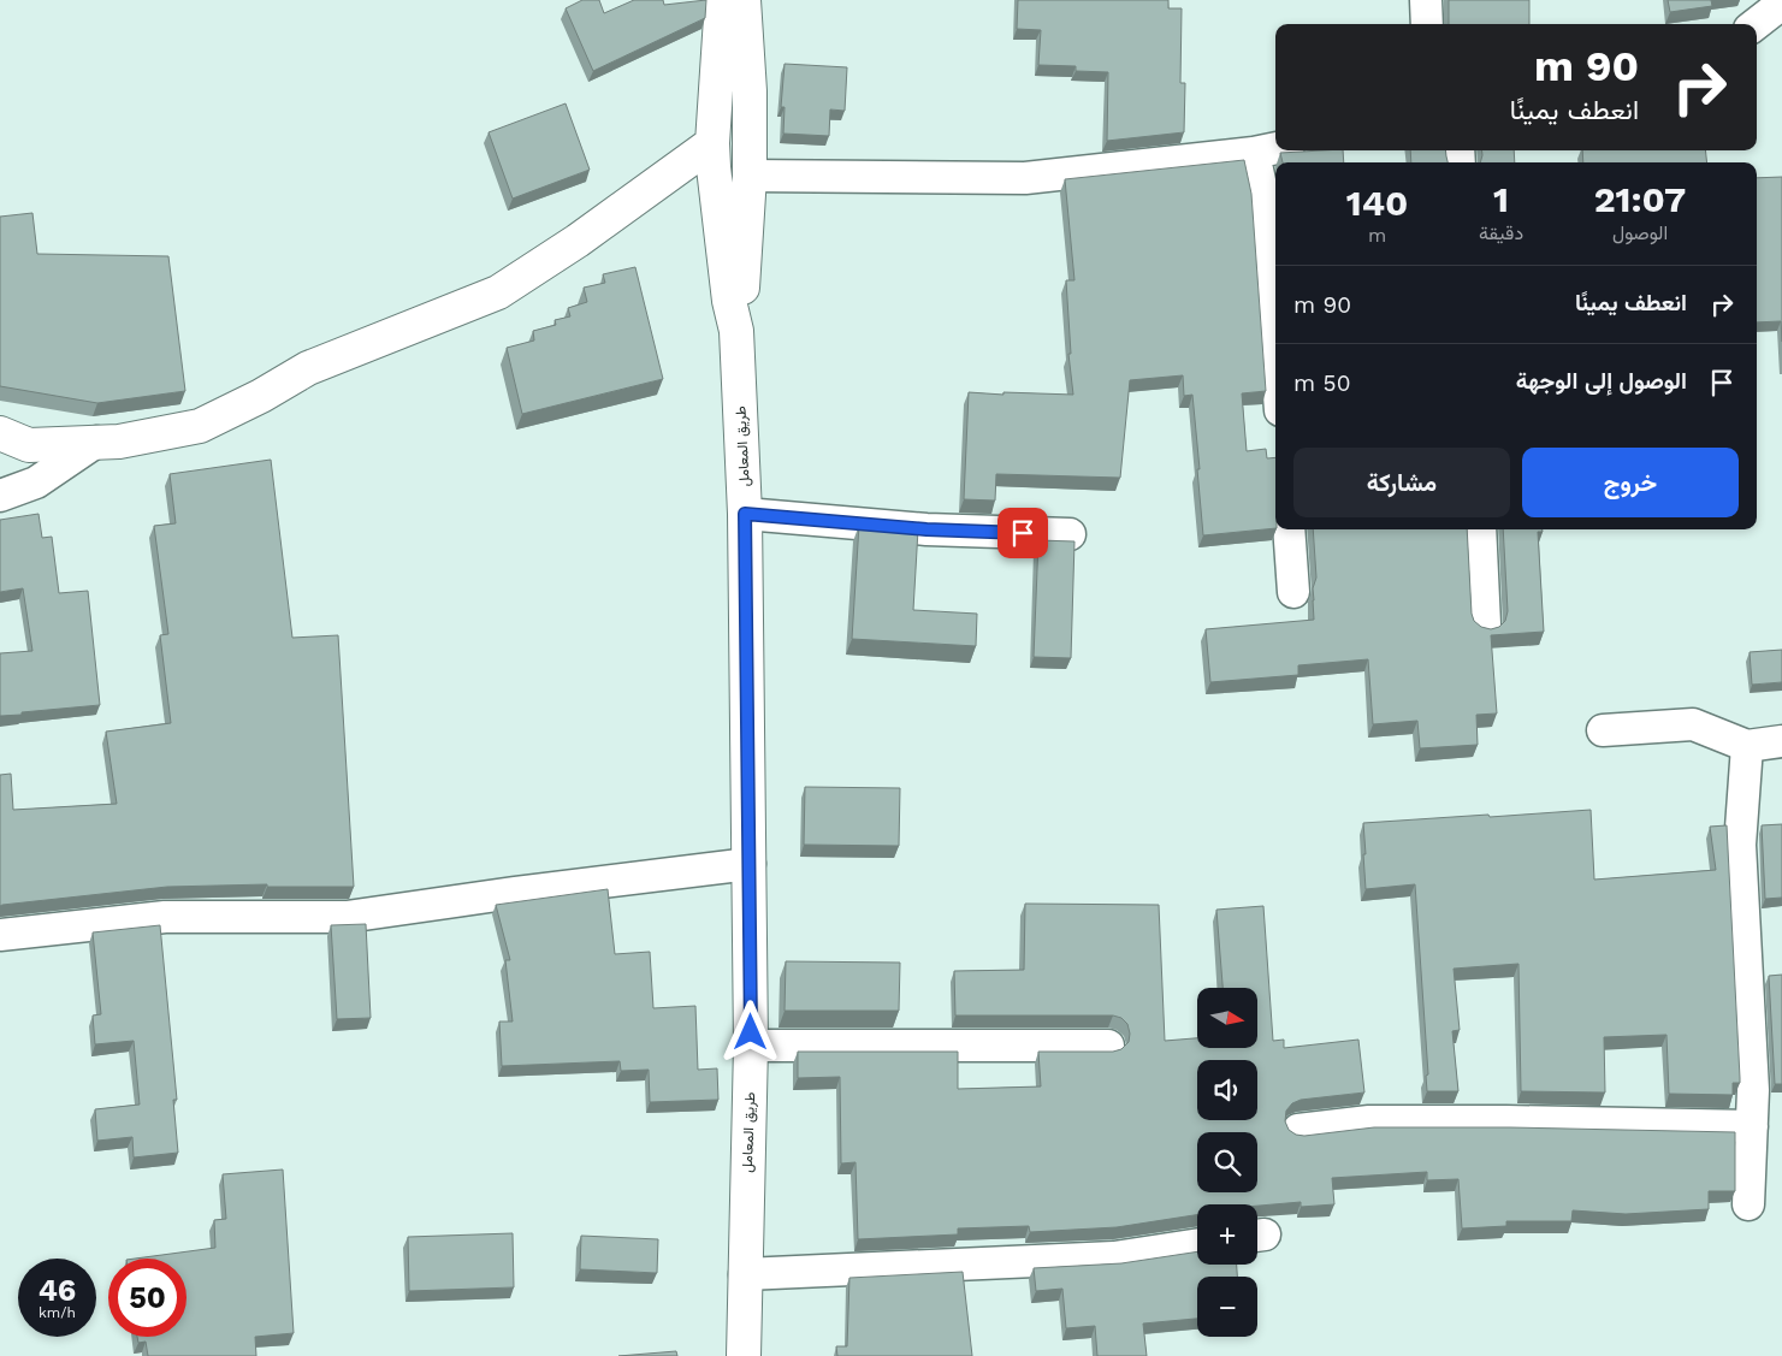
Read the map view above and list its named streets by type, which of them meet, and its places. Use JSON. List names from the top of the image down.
{
  "streets": {
    "main road": ["طريق المعامل"]
  },
  "north": "right",
  "page": {
    "turn": ["90 m", "انعطف يمينًا"],
    "eta": [
      "21:07",
      "الوصول",
      "1",
      "دقيقة",
      "140",
      "m"
    ],
    "list": [
      {
        "name": "انعطف يمينًا",
        "value": "90 m"
      },
      {
        "name": "الوصول إلى الوجهة",
        "value": "50 m"
      }
    ],
    "buttons": ["خروج", "مشاركة"],
    "map_buttons": ["+", "−"],
    "speed": "46 km/h",
    "limit": "50"
  }
}
